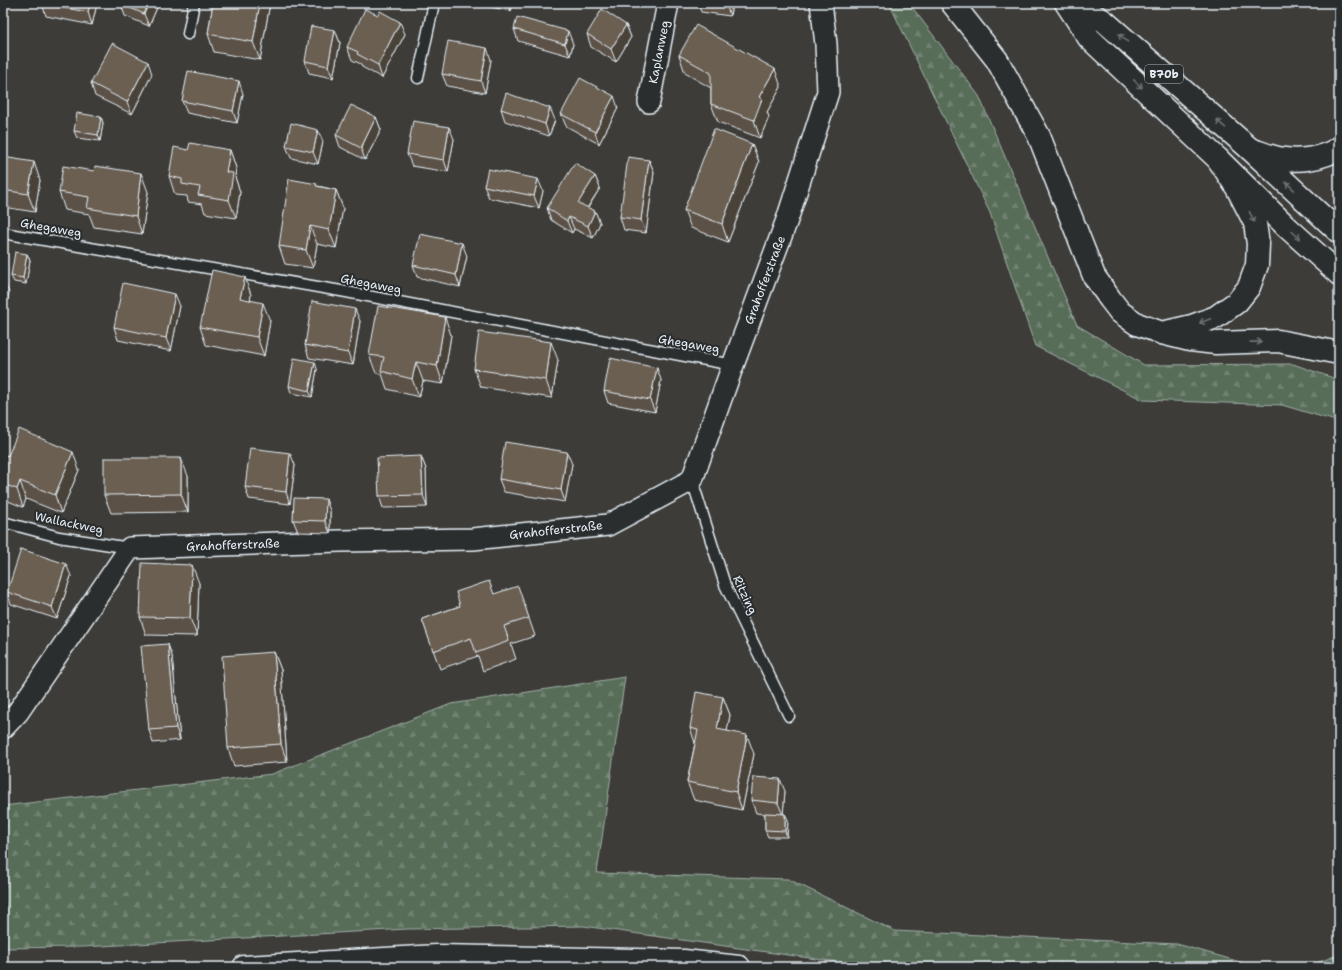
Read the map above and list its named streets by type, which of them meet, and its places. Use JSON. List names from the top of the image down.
{
  "streets": {
    "main road": ["B70b"],
    "street": ["Kaplanweg", "Grahofferstraße"],
    "lane": ["Ghegaweg", "Wallackweg", "Ritzing"]
  },
  "crossings": [
    ["Ghegaweg", "Grahofferstraße"],
    ["Grahofferstraße", "Wallackweg"],
    ["Grahofferstraße", "Ritzing"]
  ]
}
